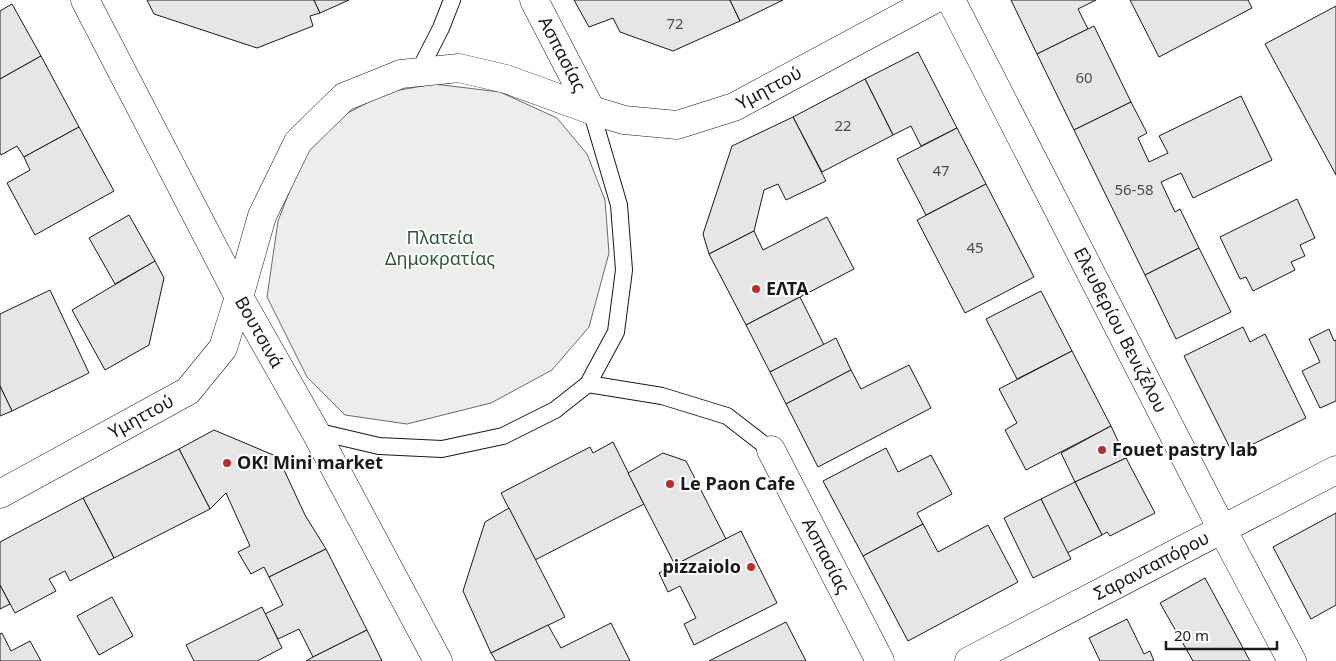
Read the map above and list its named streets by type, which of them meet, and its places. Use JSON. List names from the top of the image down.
{
  "streets": {
    "street": [
      "Ασπασίας",
      "Υμηττού",
      "Ελευθερίου Βενιζέλου",
      "Βουτσινά",
      "Σαρανταπόρου"
    ]
  },
  "crossings": [
    ["Ασπασίας", "Υμηττού"],
    ["Υμηττού", "Βουτσινά"],
    ["Ελευθερίου Βενιζέλου", "Σαρανταπόρου"]
  ],
  "parks": ["Πλατεία Δημοκρατίας"],
  "places": [
    "ΕΛΤΑ",
    "Fouet pastry lab",
    "OK! Mini market",
    "Le Paon Cafe",
    "pizzaiolo"
  ],
  "house_numbers": [
    "72",
    "60",
    "22",
    "47",
    "56-58",
    "45"
  ],
  "scale_bar": "20 m"
}
